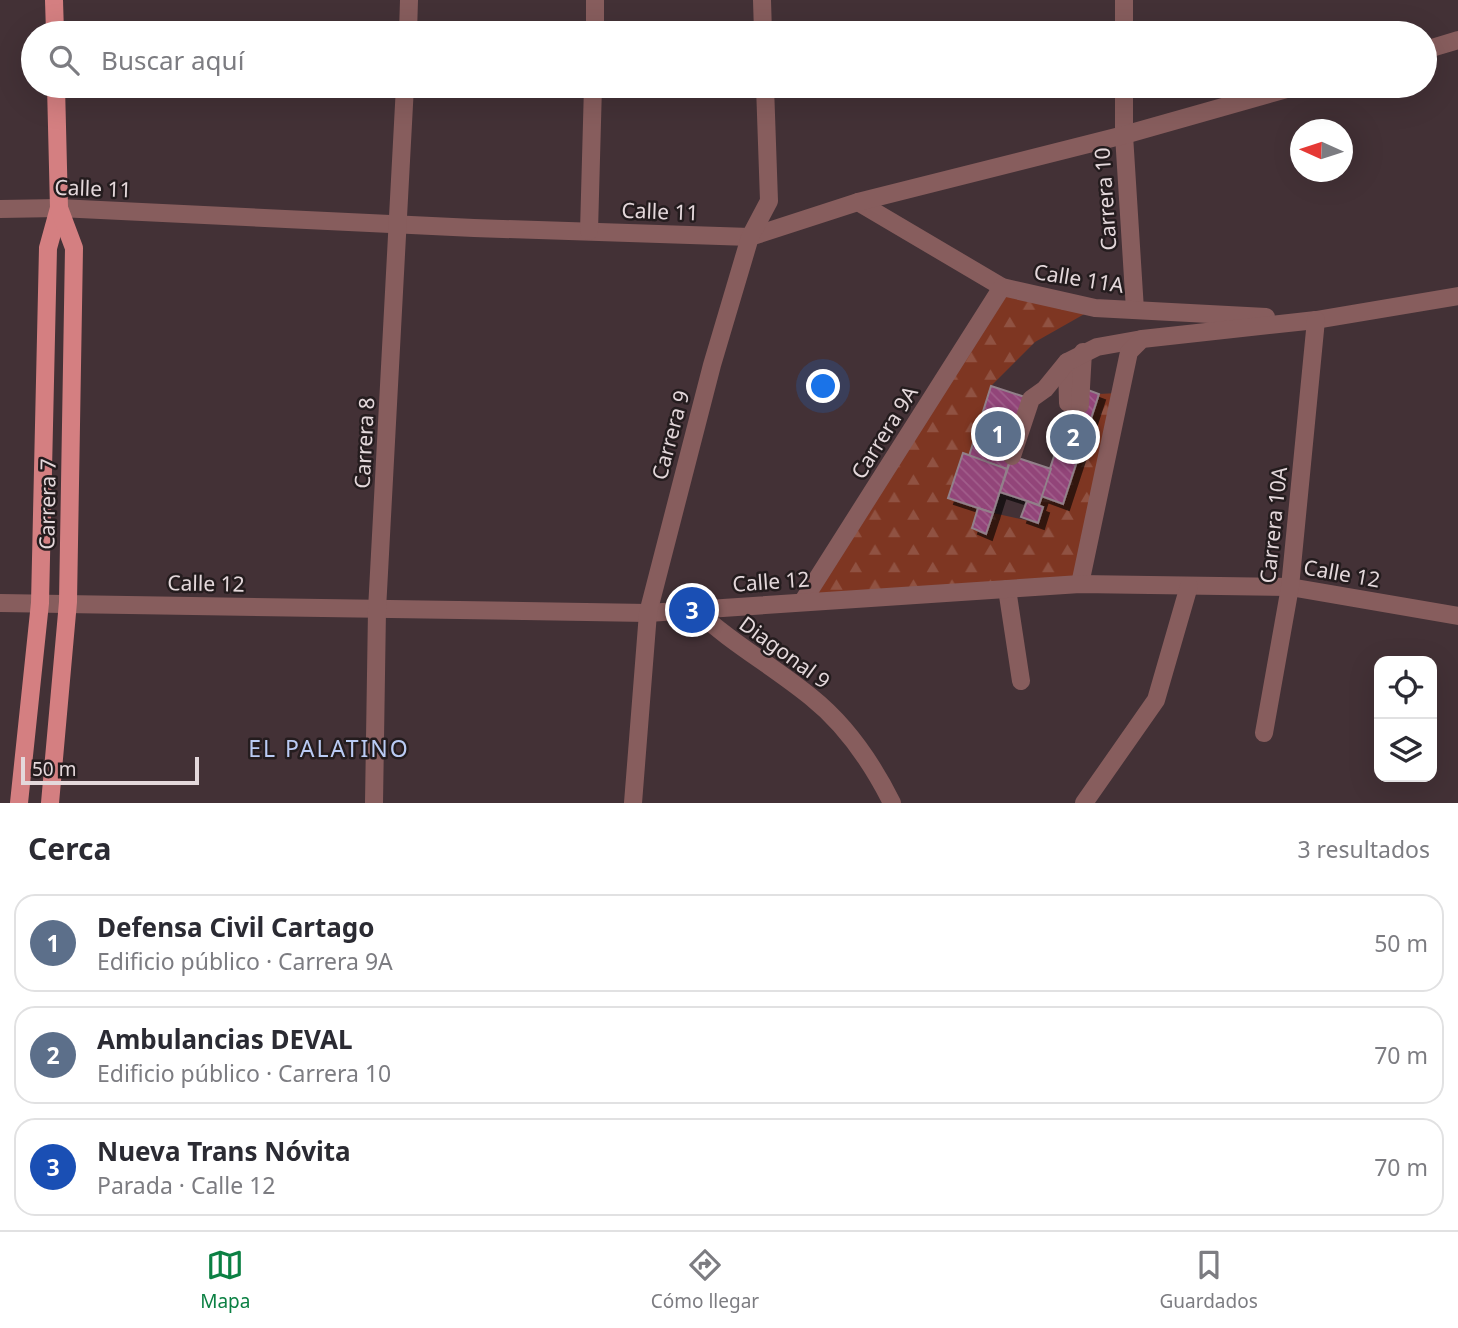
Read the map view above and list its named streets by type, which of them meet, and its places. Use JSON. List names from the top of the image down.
{
  "streets": {
    "main road": ["Carrera 7"],
    "street": [
      "Calle 11",
      "Carrera 10",
      "Calle 11A",
      "Carrera 9A",
      "Carrera 9",
      "Carrera 8",
      "Carrera 10A",
      "Calle 12",
      "Diagonal 9"
    ]
  },
  "crossings": [
    ["Calle 11", "Carrera 10"],
    ["Calle 11", "Calle 11A"],
    ["Calle 11", "Carrera 9"],
    ["Calle 11", "Carrera 8"],
    ["Calle 11", "Carrera 7"],
    ["Carrera 10", "Calle 11A"],
    ["Calle 11A", "Carrera 9A"],
    ["Calle 11A", "Carrera 10A"],
    ["Carrera 9A", "Calle 12"],
    ["Carrera 9", "Calle 12"],
    ["Carrera 8", "Calle 12"],
    ["Carrera 7", "Calle 12"],
    ["Carrera 10A", "Calle 12"],
    ["Calle 12", "Diagonal 9"]
  ],
  "districts": ["EL PALATINO"],
  "scale_bar": "50 m",
  "north": "left",
  "page": {
    "search": "Buscar aquí",
    "pins": ["1", "2", "3"],
    "scale": "50 m",
    "heading": ["Cerca", "3 resultados"],
    "list": [
      {
        "mark": "1",
        "name": "Defensa Civil Cartago",
        "note": "Edificio público · Carrera 9A",
        "value": "50 m"
      },
      {
        "mark": "2",
        "name": "Ambulancias DEVAL",
        "note": "Edificio público · Carrera 10",
        "value": "70 m"
      },
      {
        "mark": "3",
        "name": "Nueva Trans Nóvita",
        "note": "Parada · Calle 12",
        "value": "70 m"
      }
    ],
    "nav": ["Mapa", "Cómo llegar", "Guardados"]
  }
}
